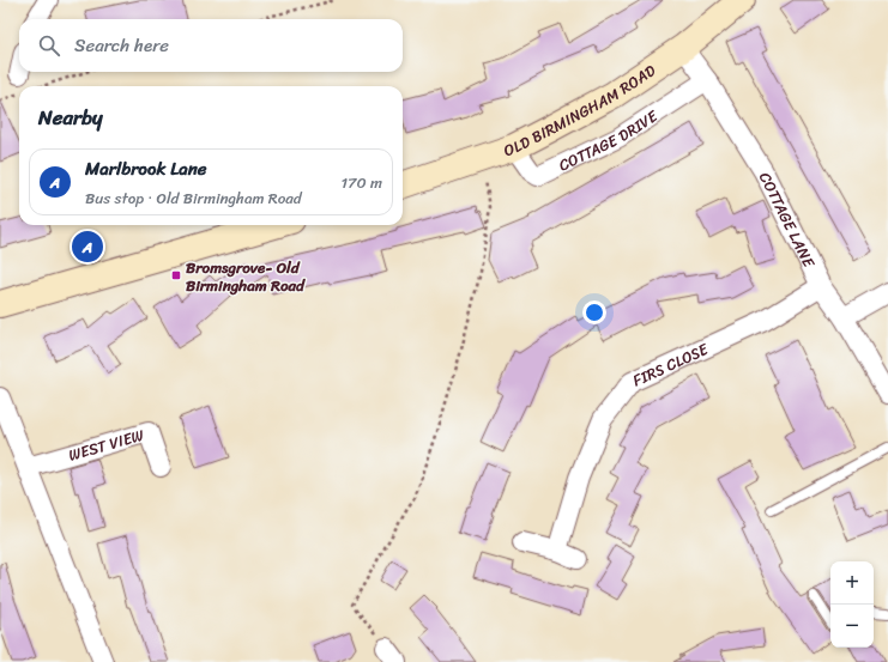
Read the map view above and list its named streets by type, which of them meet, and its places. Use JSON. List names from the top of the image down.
{
  "streets": {
    "main road": ["OLD BIRMINGHAM ROAD"],
    "street": [
      "COTTAGE DRIVE",
      "COTTAGE LANE",
      "FIRS CLOSE",
      "WEST VIEW"
    ]
  },
  "crossings": [
    ["OLD BIRMINGHAM ROAD", "COTTAGE DRIVE"],
    ["OLD BIRMINGHAM ROAD", "COTTAGE LANE"],
    ["COTTAGE DRIVE", "COTTAGE LANE"],
    ["COTTAGE LANE", "FIRS CLOSE"]
  ],
  "places": {
    "transit": ["Bromsgrove- Old Birmingham Road"]
  },
  "page": {
    "search": "Search here",
    "heading": "Nearby",
    "list": [
      {
        "mark": "A",
        "name": "Marlbrook Lane",
        "note": "Bus stop · Old Birmingham Road",
        "value": "170 m"
      }
    ],
    "pins": "A",
    "map_buttons": ["+", "−"]
  }
}
